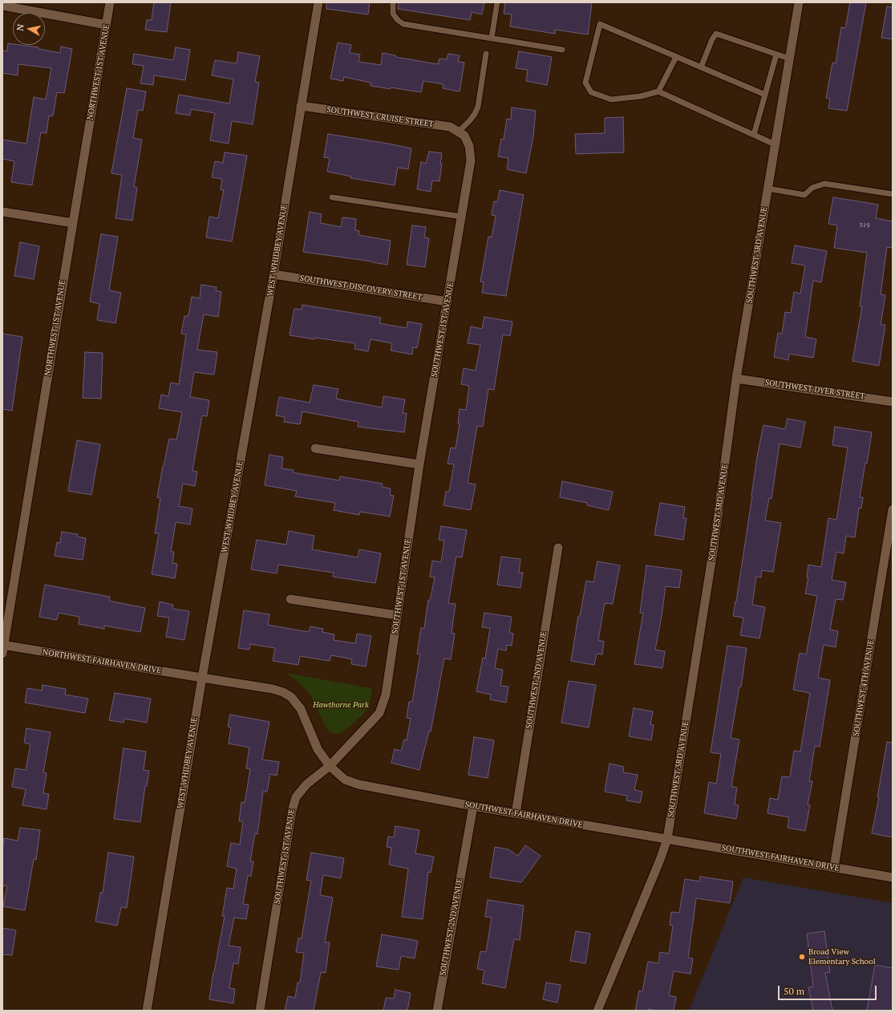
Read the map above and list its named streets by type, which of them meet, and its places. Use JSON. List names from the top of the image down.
{
  "streets": {
    "street": [
      "NORTHWEST 1ST AVENUE",
      "SOUTHWEST CRUISE STREET",
      "WEST WHIDBEY AVENUE",
      "SOUTHWEST 3RD AVENUE",
      "SOUTHWEST DISCOVERY STREET",
      "SOUTHWEST 1ST AVENUE",
      "SOUTHWEST DYER STREET",
      "NORTHWEST FAIRHAVEN DRIVE",
      "SOUTHWEST 2ND AVENUE",
      "SOUTHWEST 4TH AVENUE",
      "SOUTHWEST FAIRHAVEN DRIVE"
    ]
  },
  "crossings": [
    ["NORTHWEST 1ST AVENUE", "NORTHWEST FAIRHAVEN DRIVE"],
    ["SOUTHWEST CRUISE STREET", "WEST WHIDBEY AVENUE"],
    ["SOUTHWEST CRUISE STREET", "SOUTHWEST 1ST AVENUE"],
    ["WEST WHIDBEY AVENUE", "SOUTHWEST DISCOVERY STREET"],
    ["WEST WHIDBEY AVENUE", "NORTHWEST FAIRHAVEN DRIVE"],
    ["WEST WHIDBEY AVENUE", "SOUTHWEST FAIRHAVEN DRIVE"],
    ["SOUTHWEST 3RD AVENUE", "SOUTHWEST DYER STREET"],
    ["SOUTHWEST 3RD AVENUE", "SOUTHWEST FAIRHAVEN DRIVE"],
    ["SOUTHWEST DISCOVERY STREET", "SOUTHWEST 1ST AVENUE"],
    ["SOUTHWEST 1ST AVENUE", "SOUTHWEST FAIRHAVEN DRIVE"],
    ["NORTHWEST FAIRHAVEN DRIVE", "SOUTHWEST FAIRHAVEN DRIVE"],
    ["SOUTHWEST 2ND AVENUE", "SOUTHWEST FAIRHAVEN DRIVE"],
    ["SOUTHWEST 4TH AVENUE", "SOUTHWEST FAIRHAVEN DRIVE"]
  ],
  "parks": ["Hawthorne Park"],
  "places": ["Broad View Elementary School"],
  "house_numbers": ["319"],
  "scale_bar": "50 m",
  "north": "left"
}
